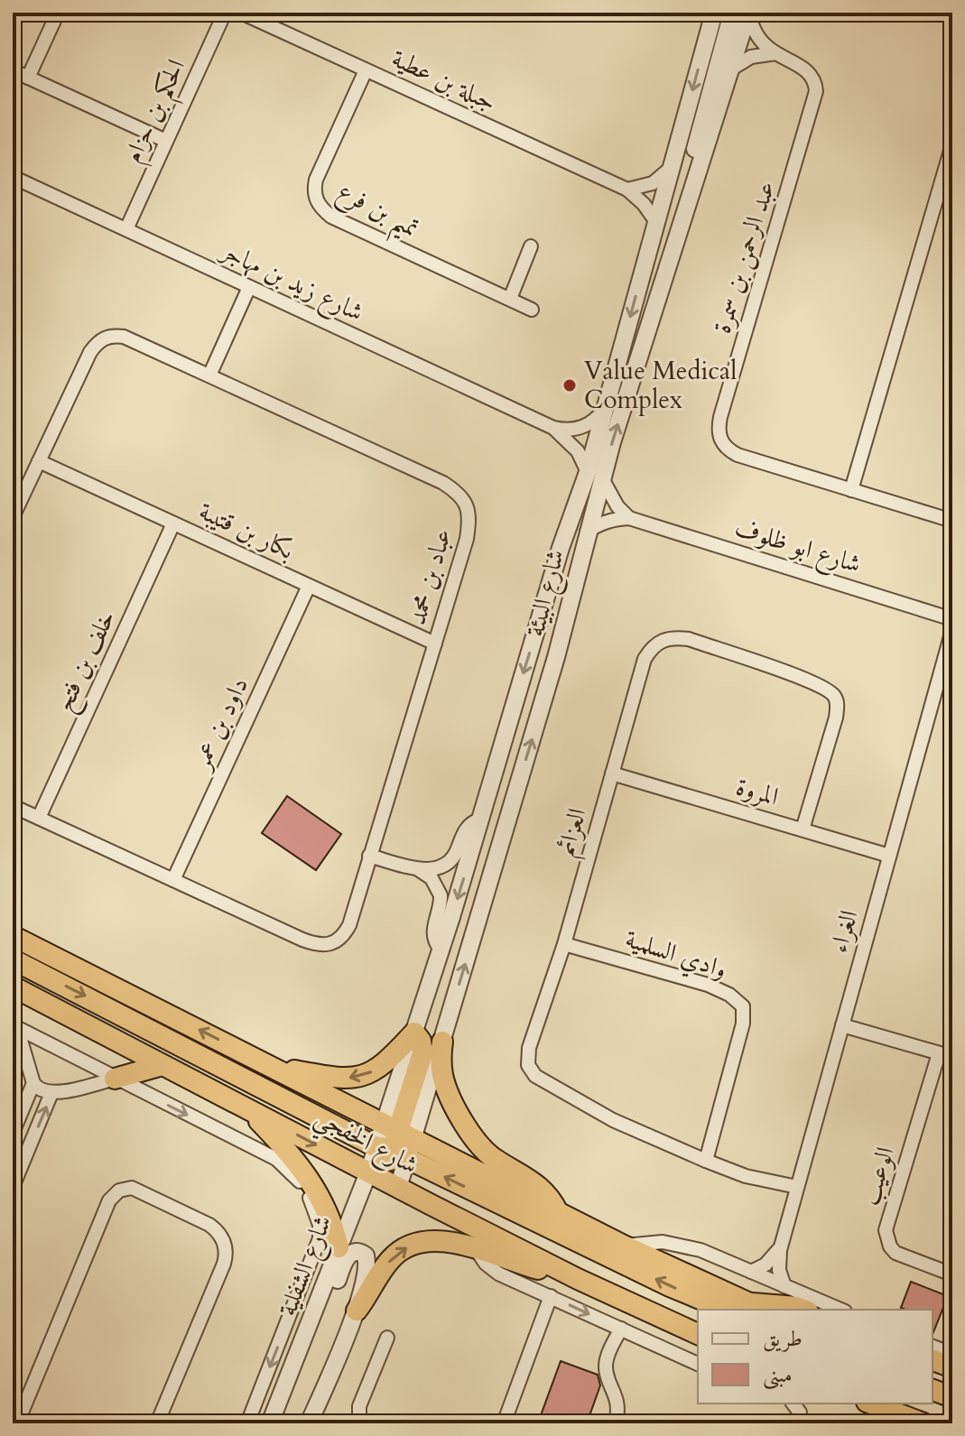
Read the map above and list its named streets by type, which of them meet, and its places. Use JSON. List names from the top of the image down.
{
  "streets": {
    "highway": ["شارع الخفجي"],
    "street": [
      "جبلة بن عطية",
      "الحكم بن حزام",
      "تميم بن فرع",
      "عبد الرحمن بن سمرة",
      "شارع زيد بن مهاجر",
      "بكار بن قتيبة",
      "شارع ابو ظلوف",
      "عباد بن محمد",
      "شارع البيئة",
      "خلف بن فتح",
      "داود بن عمر",
      "المروة",
      "العزائم",
      "الغراء",
      "وادي السلمية",
      "الوعيب",
      "شارع الشفلية"
    ]
  },
  "crossings": [
    ["جبلة بن عطية", "تميم بن فرع"],
    ["جبلة بن عطية", "شارع البيئة"],
    ["الحكم بن حزام", "شارع زيد بن مهاجر"],
    ["عبد الرحمن بن سمرة", "شارع البيئة"],
    ["شارع زيد بن مهاجر", "شارع البيئة"],
    ["بكار بن قتيبة", "عباد بن محمد"],
    ["بكار بن قتيبة", "خلف بن فتح"],
    ["بكار بن قتيبة", "داود بن عمر"],
    ["عباد بن محمد", "خلف بن فتح"],
    ["عباد بن محمد", "داود بن عمر"],
    ["شارع البيئة", "شارع الخفجي"],
    ["المروة", "العزائم"],
    ["المروة", "الغراء"],
    ["العزائم", "الغراء"],
    ["العزائم", "وادي السلمية"],
    ["شارع الخفجي", "شارع الشفلية"]
  ],
  "places": ["Value Medical Complex"],
  "legend": ["طريق", "مبنى"]
}
